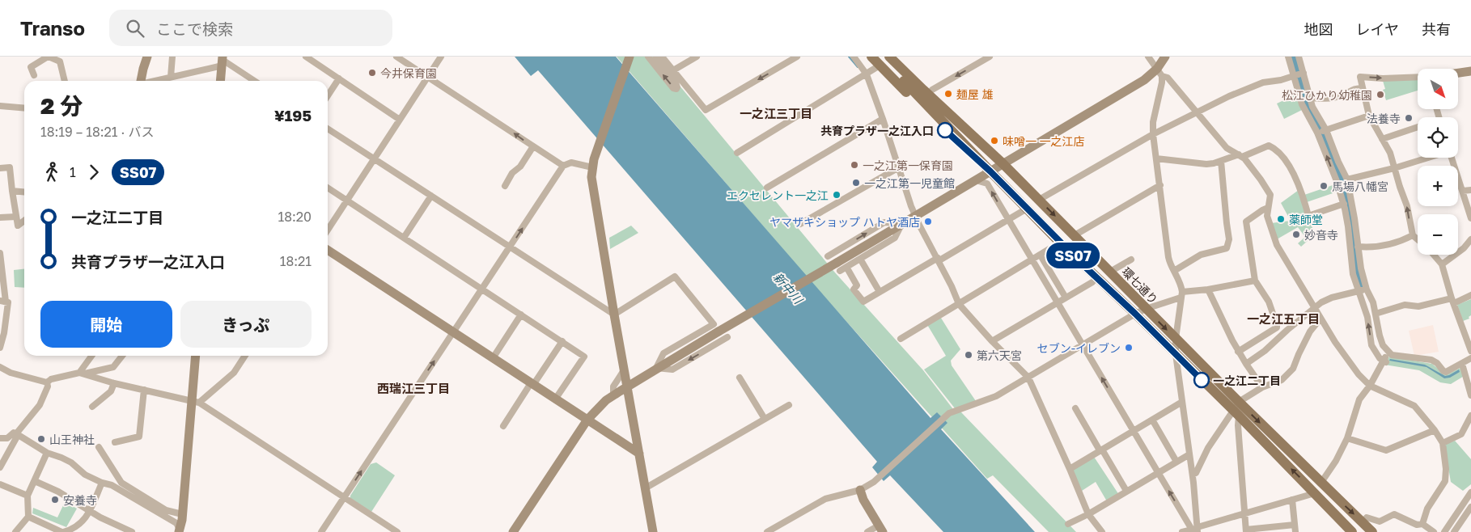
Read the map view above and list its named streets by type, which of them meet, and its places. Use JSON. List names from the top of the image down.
{
  "streets": {
    "main road": ["環七通り"]
  },
  "districts": ["一之江三丁目", "一之江五丁目", "西瑞江三丁目"],
  "water": ["新中川"],
  "places": [
    "今井保育園",
    "麺屋 雄",
    "松江ひかり幼稚園",
    "法養寺",
    "共育プラザ一之江入口",
    "味噌一 一之江店",
    "一之江第一保育園",
    "一之江第一児童館",
    "馬場八幡宮",
    "エクセレント一之江",
    "薬師堂",
    "ヤマザキショップ ハトヤ酒店",
    "妙音寺",
    "セブン-イレブン",
    "第六天宮",
    "一之江二丁目",
    "山王神社",
    "安養寺"
  ],
  "lines": ["bus line SS07"],
  "north": "bottom right",
  "page": {
    "header": "Transo",
    "search": "ここで検索",
    "nav": ["地図", "レイヤ", "共有"],
    "on_map": "SS07",
    "map_buttons": ["+", "−"],
    "heading": ["2 分", "18:19 – 18:21 · バス", "¥195"],
    "legs": ["1", "SS07"],
    "list": [
      {
        "name": "一之江二丁目",
        "value": "18:20"
      },
      {
        "name": "共育プラザ一之江入口",
        "value": "18:21"
      }
    ],
    "buttons": ["開始", "きっぷ"]
  }
}
